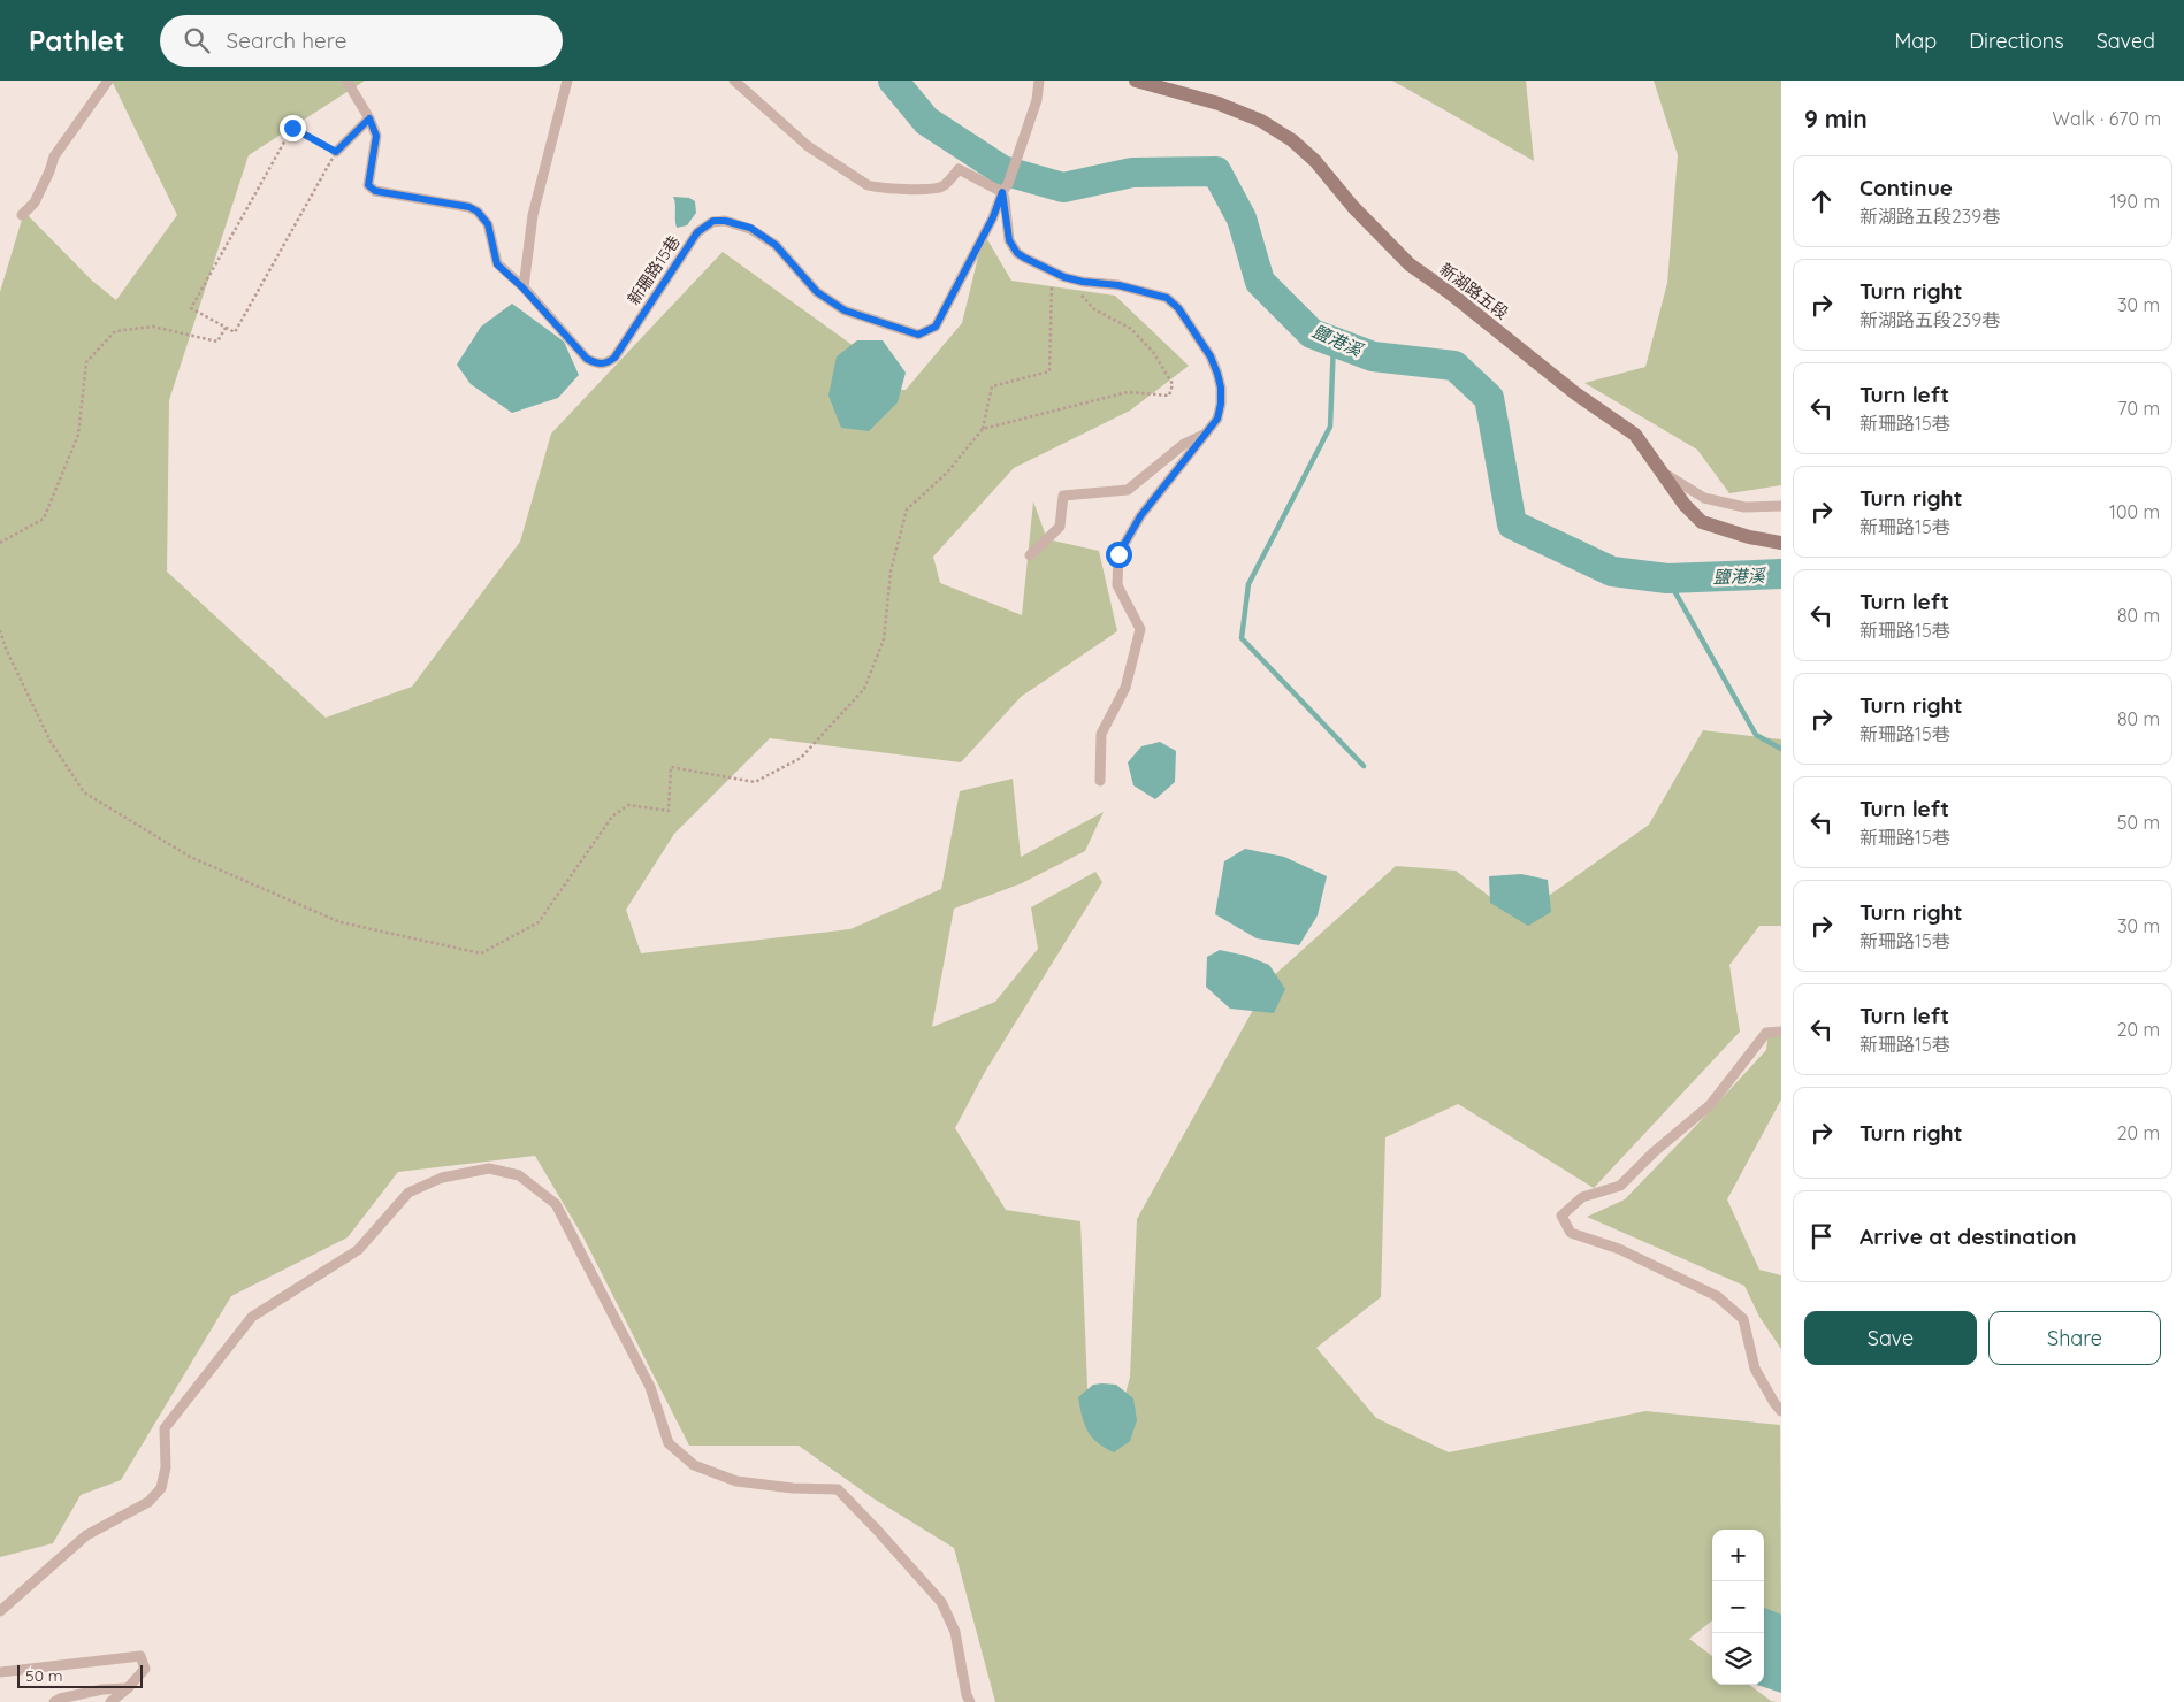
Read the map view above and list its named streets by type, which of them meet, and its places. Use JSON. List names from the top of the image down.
{
  "streets": {
    "street": ["新湖路五段"],
    "lane": ["新珊路15巷"]
  },
  "water": ["鹽港溪"],
  "scale_bar": "50 m",
  "page": {
    "header": "Pathlet",
    "search": "Search here",
    "nav": ["Map", "Directions", "Saved"],
    "heading": ["9 min", "Walk · 670 m"],
    "list": [
      ["Continue", "新湖路五段239巷", "190 m"],
      ["Turn right", "新湖路五段239巷", "30 m"],
      ["Turn left", "新珊路15巷", "70 m"],
      ["Turn right", "新珊路15巷", "100 m"],
      ["Turn left", "新珊路15巷", "80 m"],
      ["Turn right", "新珊路15巷", "80 m"],
      ["Turn left", "新珊路15巷", "50 m"],
      ["Turn right", "新珊路15巷", "30 m"],
      ["Turn left", "新珊路15巷", "20 m"],
      ["Turn right", "20 m"],
      "Arrive at destination"
    ],
    "buttons": ["Save", "Share"],
    "map_buttons": ["+", "−"],
    "scale": "50 m"
  }
}
